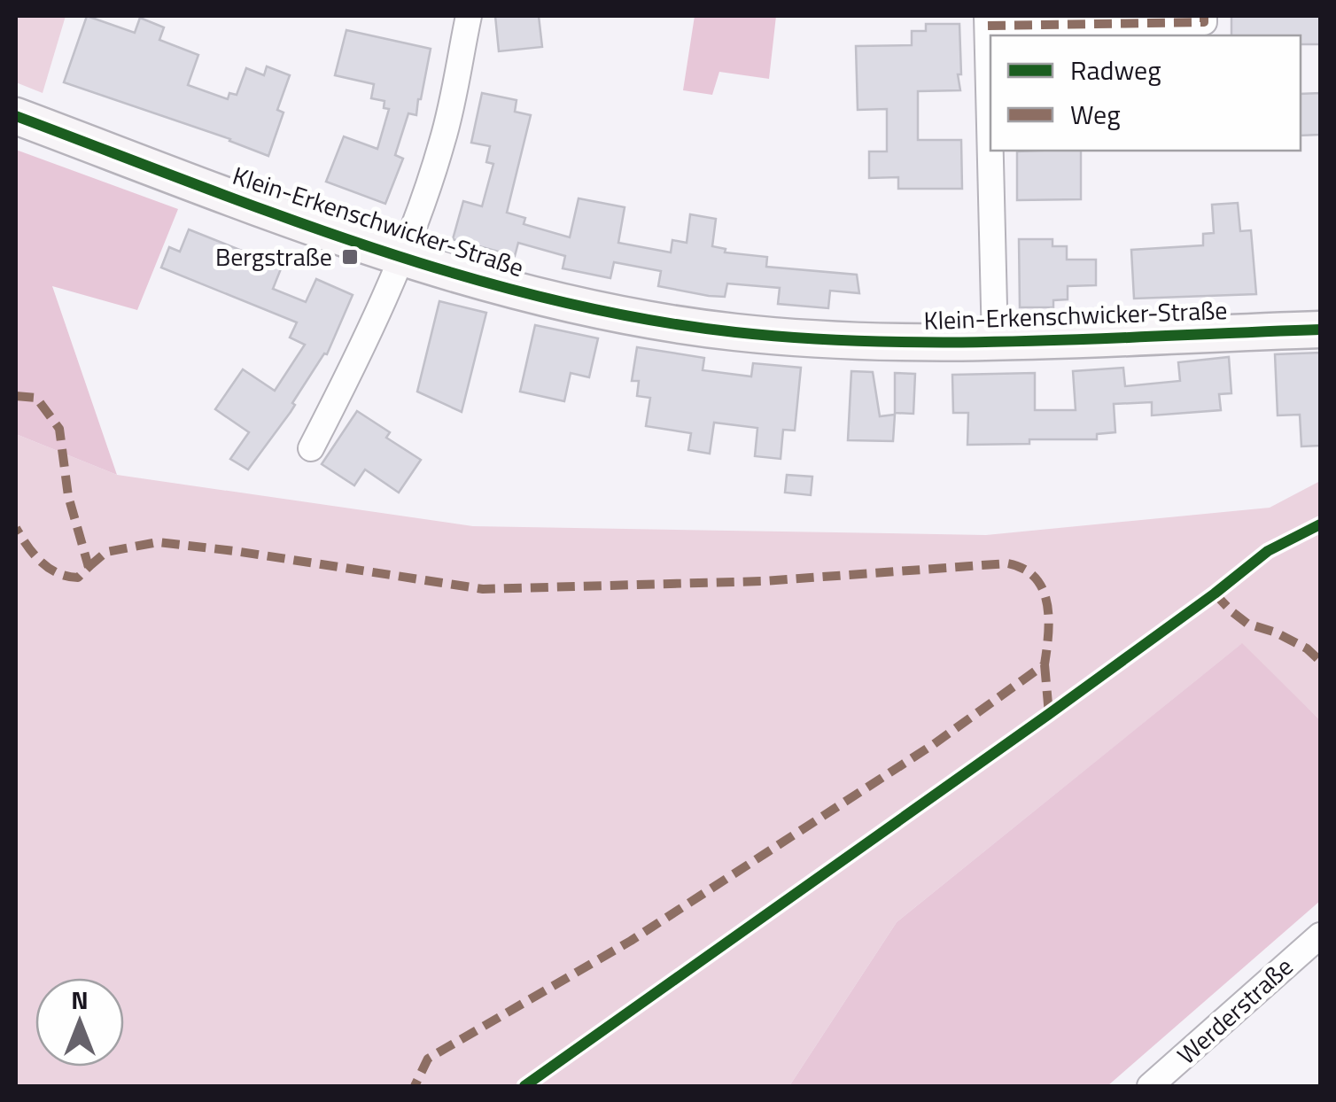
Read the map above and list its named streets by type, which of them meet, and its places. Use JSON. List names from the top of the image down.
{
  "streets": {
    "street": ["Klein-Erkenschwicker-Straße", "Werderstraße"]
  },
  "places": {
    "transit": ["Bergstraße"]
  },
  "legend": ["Radweg", "Weg"],
  "north": "top"
}
